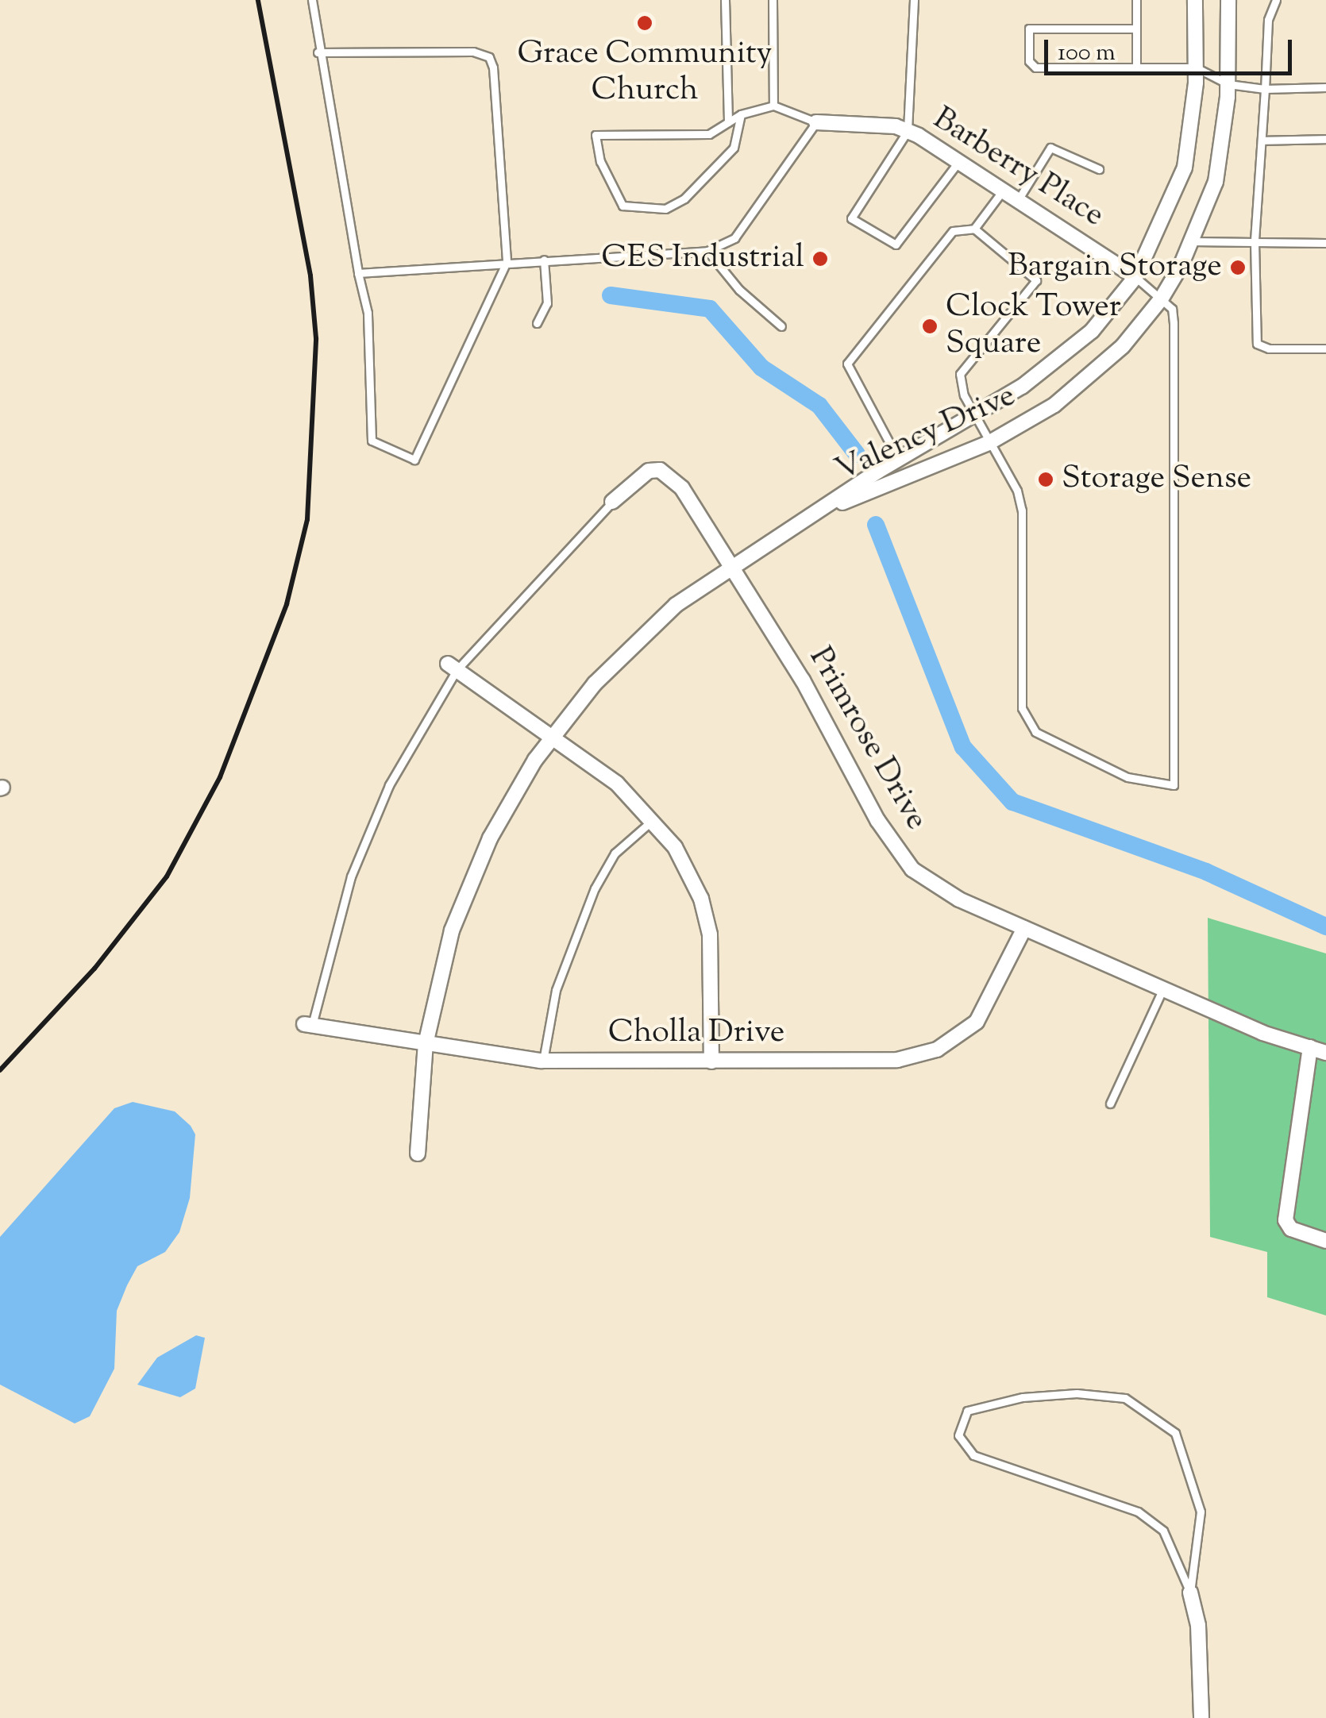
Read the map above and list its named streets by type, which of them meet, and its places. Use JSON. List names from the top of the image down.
{
  "streets": {
    "street": [
      "Barberry Place",
      "Valency Drive",
      "Primrose Drive",
      "Cholla Drive"
    ]
  },
  "crossings": [
    ["Barberry Place", "Valency Drive"],
    ["Valency Drive", "Primrose Drive"],
    ["Valency Drive", "Cholla Drive"],
    ["Primrose Drive", "Cholla Drive"]
  ],
  "places": [
    "Grace Community Church",
    "CES Industrial",
    "Bargain Storage",
    "Clock Tower Square",
    "Storage Sense"
  ],
  "scale_bar": "100 m"
}
